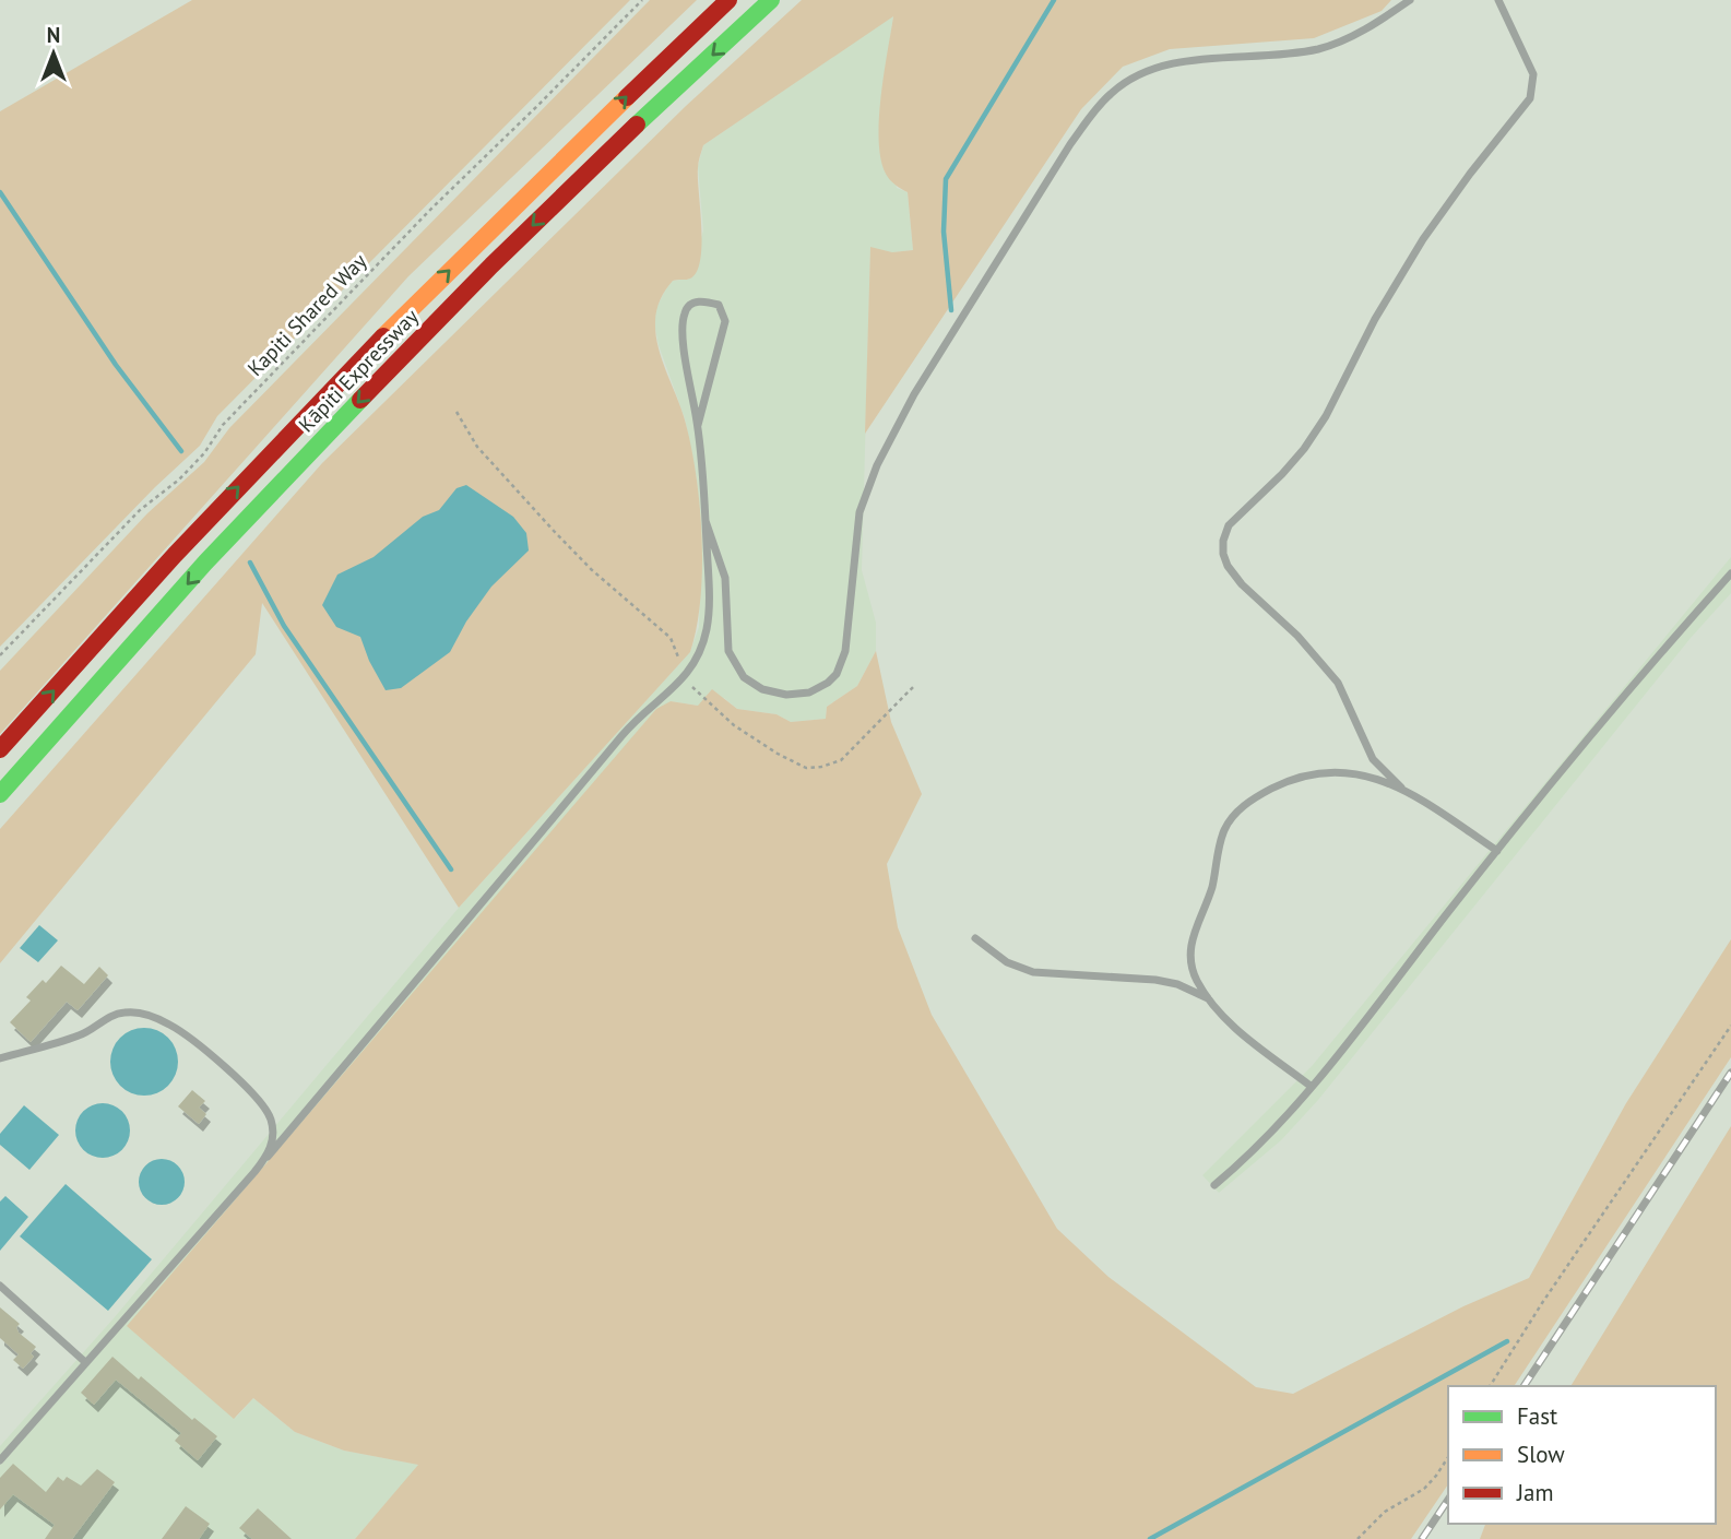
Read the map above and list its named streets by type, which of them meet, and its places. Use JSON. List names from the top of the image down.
{
  "streets": {
    "highway": ["Kāpiti Expressway"],
    "path": ["Kapiti Shared Way"]
  },
  "legend": ["Fast", "Slow", "Jam"],
  "north": "top"
}
